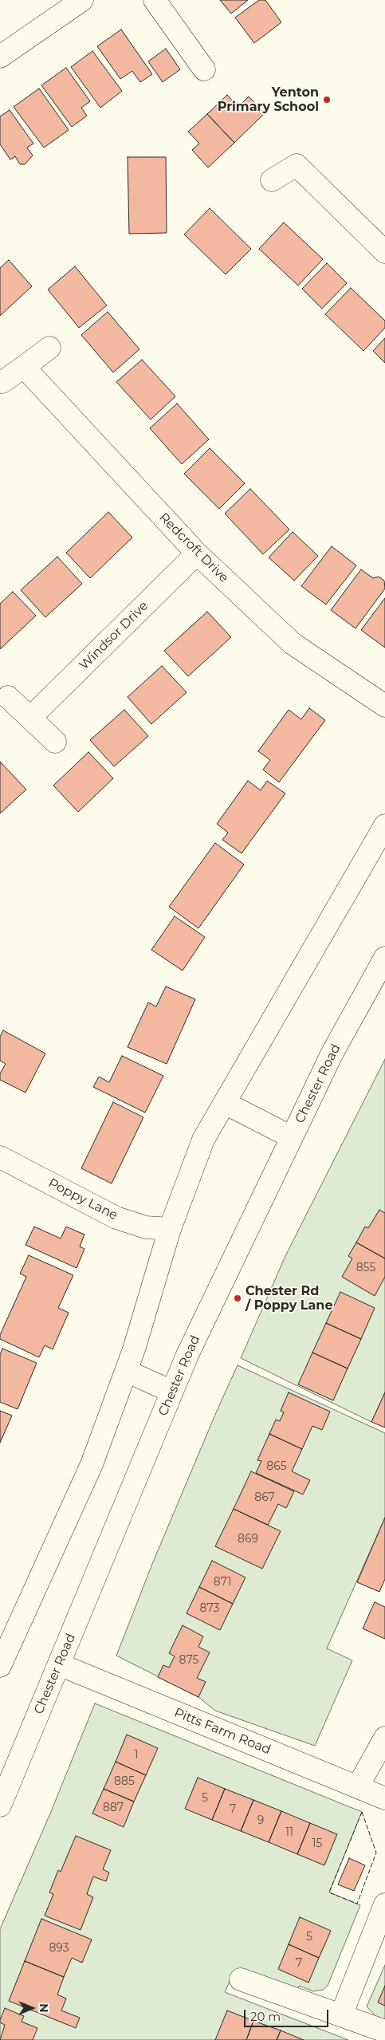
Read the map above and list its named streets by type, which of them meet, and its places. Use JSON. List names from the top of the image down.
{
  "streets": {
    "main road": [
      "Redcroft Drive",
      "Windsor Drive",
      "Chester Road",
      "Poppy Lane",
      "Pitts Farm Road"
    ]
  },
  "crossings": [
    ["Redcroft Drive", "Windsor Drive"],
    ["Chester Road", "Pitts Farm Road"]
  ],
  "places": ["Yenton Primary School", "Chester Rd / Poppy Lane"],
  "house_numbers": [
    "855",
    "865",
    "867",
    "869",
    "871",
    "873",
    "875",
    "1",
    "885",
    "5",
    "887",
    "7",
    "9",
    "11",
    "15",
    "5",
    "893",
    "7"
  ],
  "scale_bar": "20 m",
  "north": "right"
}
